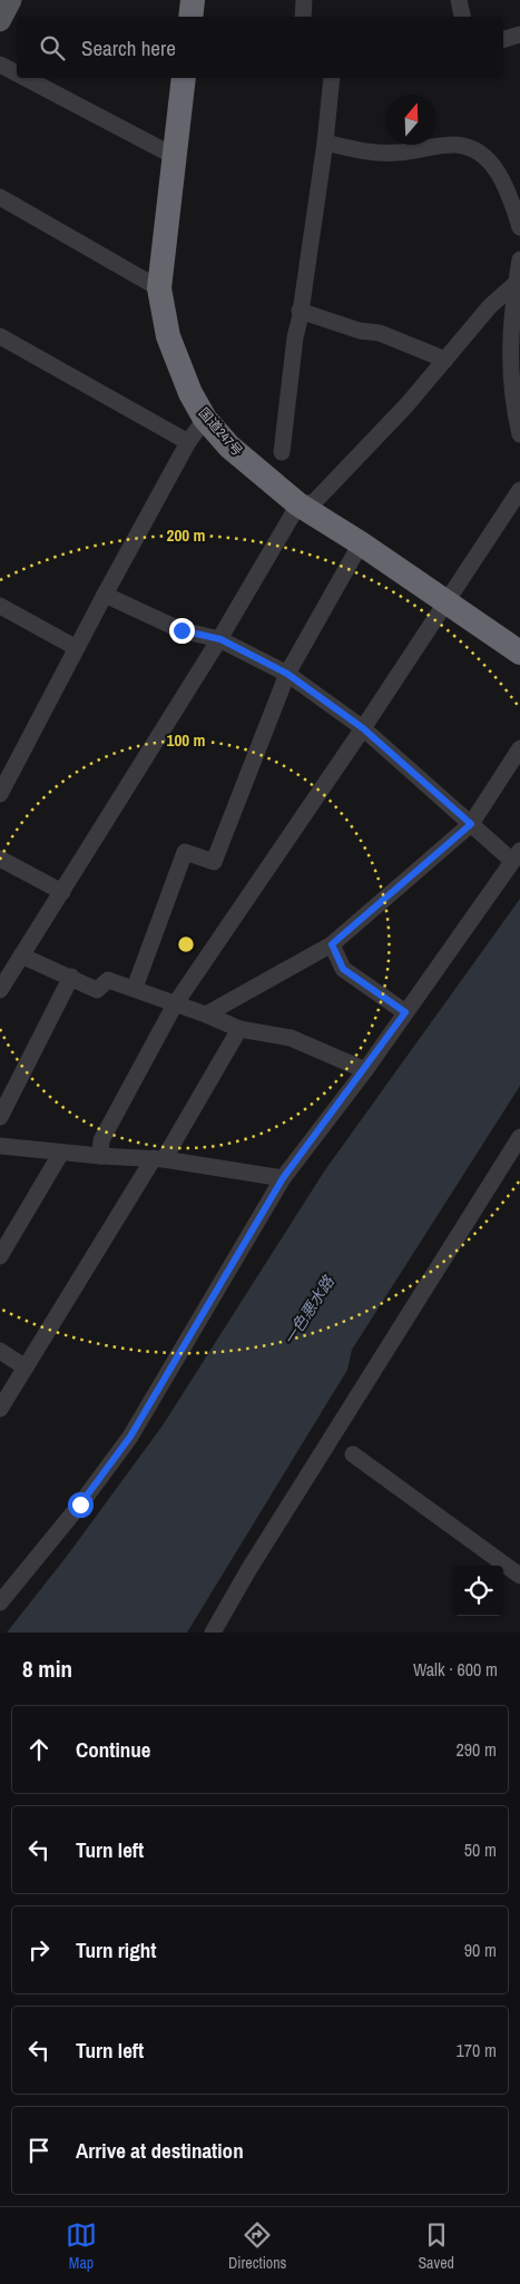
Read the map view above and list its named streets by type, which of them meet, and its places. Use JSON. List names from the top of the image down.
{
  "streets": {
    "highway": ["国道247号"]
  },
  "water": ["一色悪水路"],
  "north": "top",
  "page": {
    "search": "Search here",
    "heading": ["8 min", "Walk · 600 m"],
    "list": [
      ["Continue", "290 m"],
      ["Turn left", "50 m"],
      ["Turn right", "90 m"],
      ["Turn left", "170 m"],
      "Arrive at destination"
    ],
    "nav": ["Map", "Directions", "Saved"]
  },
  "rings": ["200 m", "100 m"]
}
